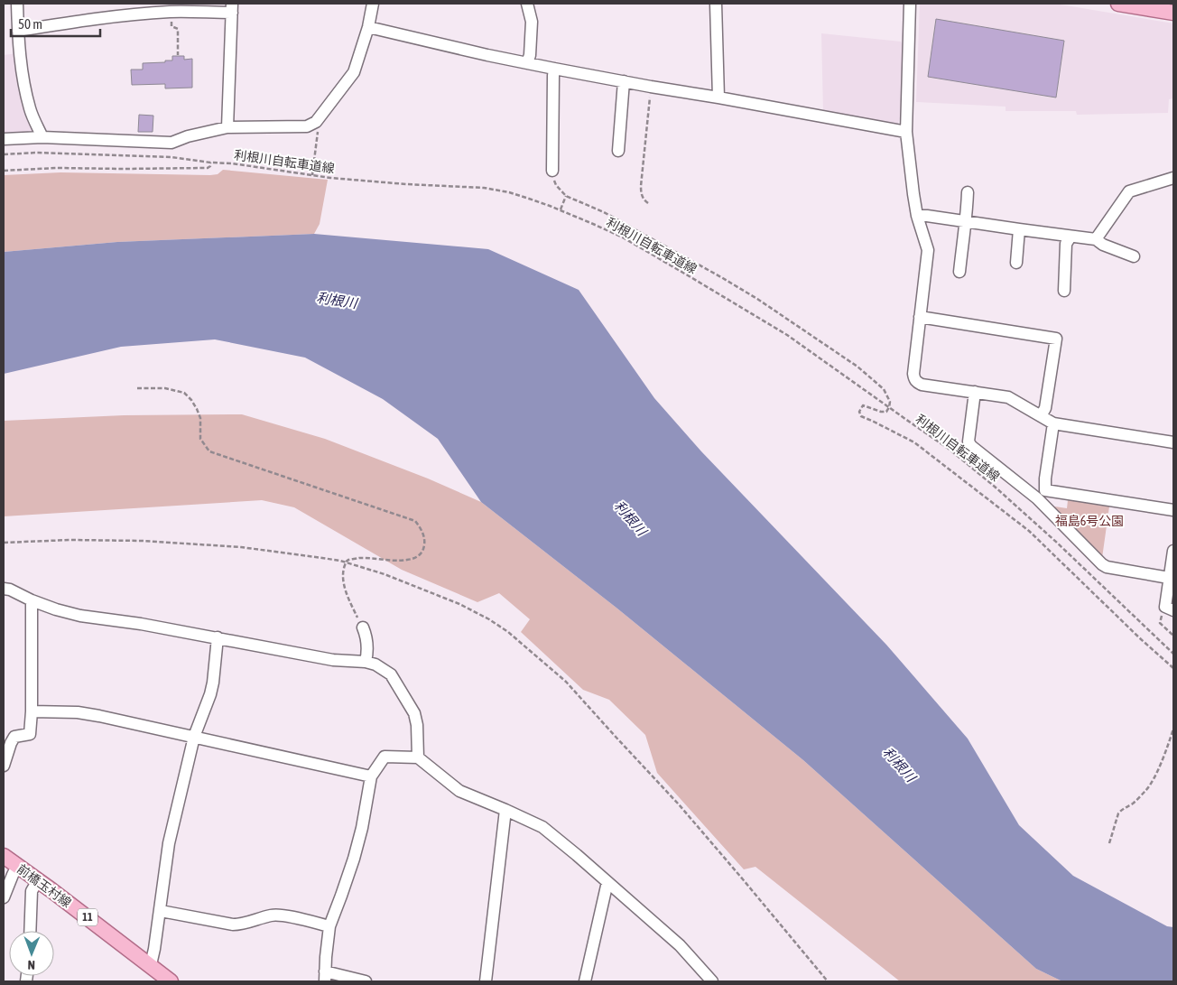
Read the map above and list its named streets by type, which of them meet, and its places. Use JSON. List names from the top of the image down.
{
  "streets": {
    "main road": ["前橋玉村線", "11"],
    "path": ["利根川自転車道線"]
  },
  "water": ["利根川"],
  "parks": ["福島6号公園"],
  "scale_bar": "50 m",
  "north": "bottom"
}
